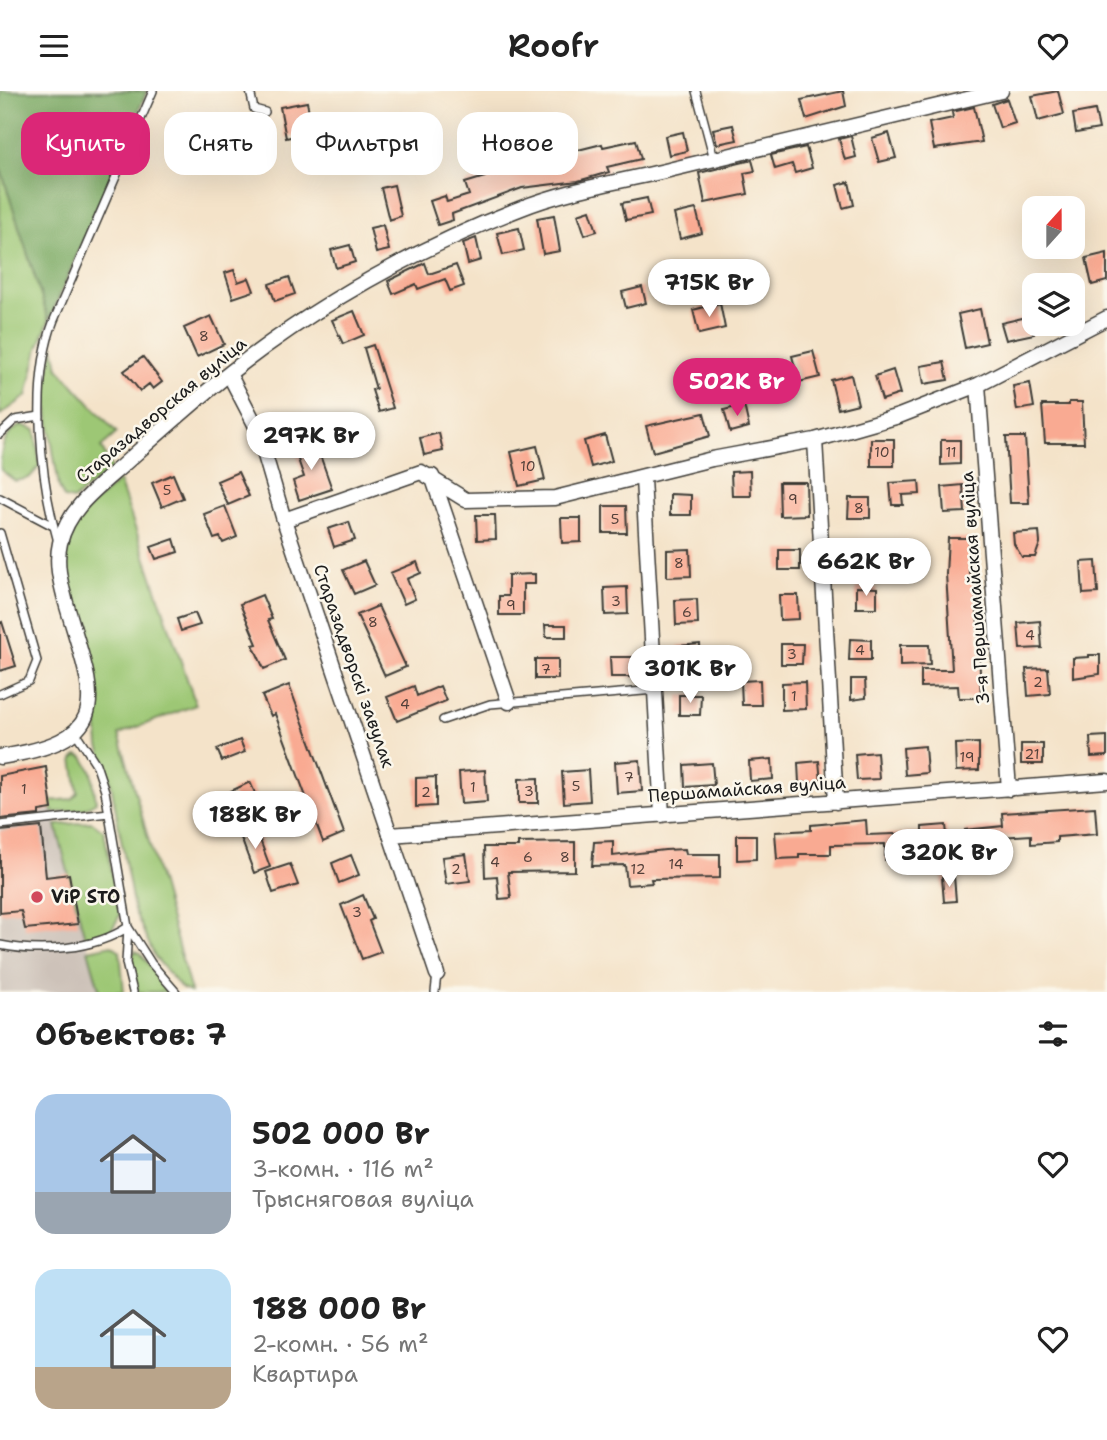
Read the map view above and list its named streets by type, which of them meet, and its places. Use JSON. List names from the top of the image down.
{
  "streets": {
    "street": [
      "Старазадворская вуліца",
      "3-я Першамайская вуліца",
      "Старазадворскі завулак",
      "Першамайская вуліца"
    ]
  },
  "crossings": [
    ["Старазадворская вуліца", "Старазадворскі завулак"],
    ["3-я Першамайская вуліца", "Першамайская вуліца"],
    ["Старазадворскі завулак", "Першамайская вуліца"]
  ],
  "places": ["ViP STO"],
  "house_numbers": [
    "8",
    "10",
    "11",
    "10",
    "5",
    "9",
    "8",
    "5",
    "8",
    "3",
    "9",
    "6",
    "8",
    "4",
    "4",
    "3",
    "7",
    "2",
    "1",
    "4",
    "21",
    "19",
    "7",
    "5",
    "1",
    "1",
    "3",
    "2",
    "6",
    "8",
    "4",
    "14",
    "2",
    "12",
    "3"
  ],
  "north": "top",
  "page": {
    "header": "Roofr",
    "chip": [
      "Купить",
      "Снять",
      "Фильтры",
      "Новое"
    ],
    "price": [
      "715K Br",
      "502K Br",
      "297K Br",
      "662K Br",
      "301K Br",
      "188K Br",
      "320K Br"
    ],
    "heading": "Объектов: 7",
    "list": [
      {
        "name": "502 000 Br",
        "note": "3-комн. · 116 m² · Трысняговая вуліца"
      },
      {
        "name": "188 000 Br",
        "note": "2-комн. · 56 m² · Квартира"
      }
    ]
  }
}
